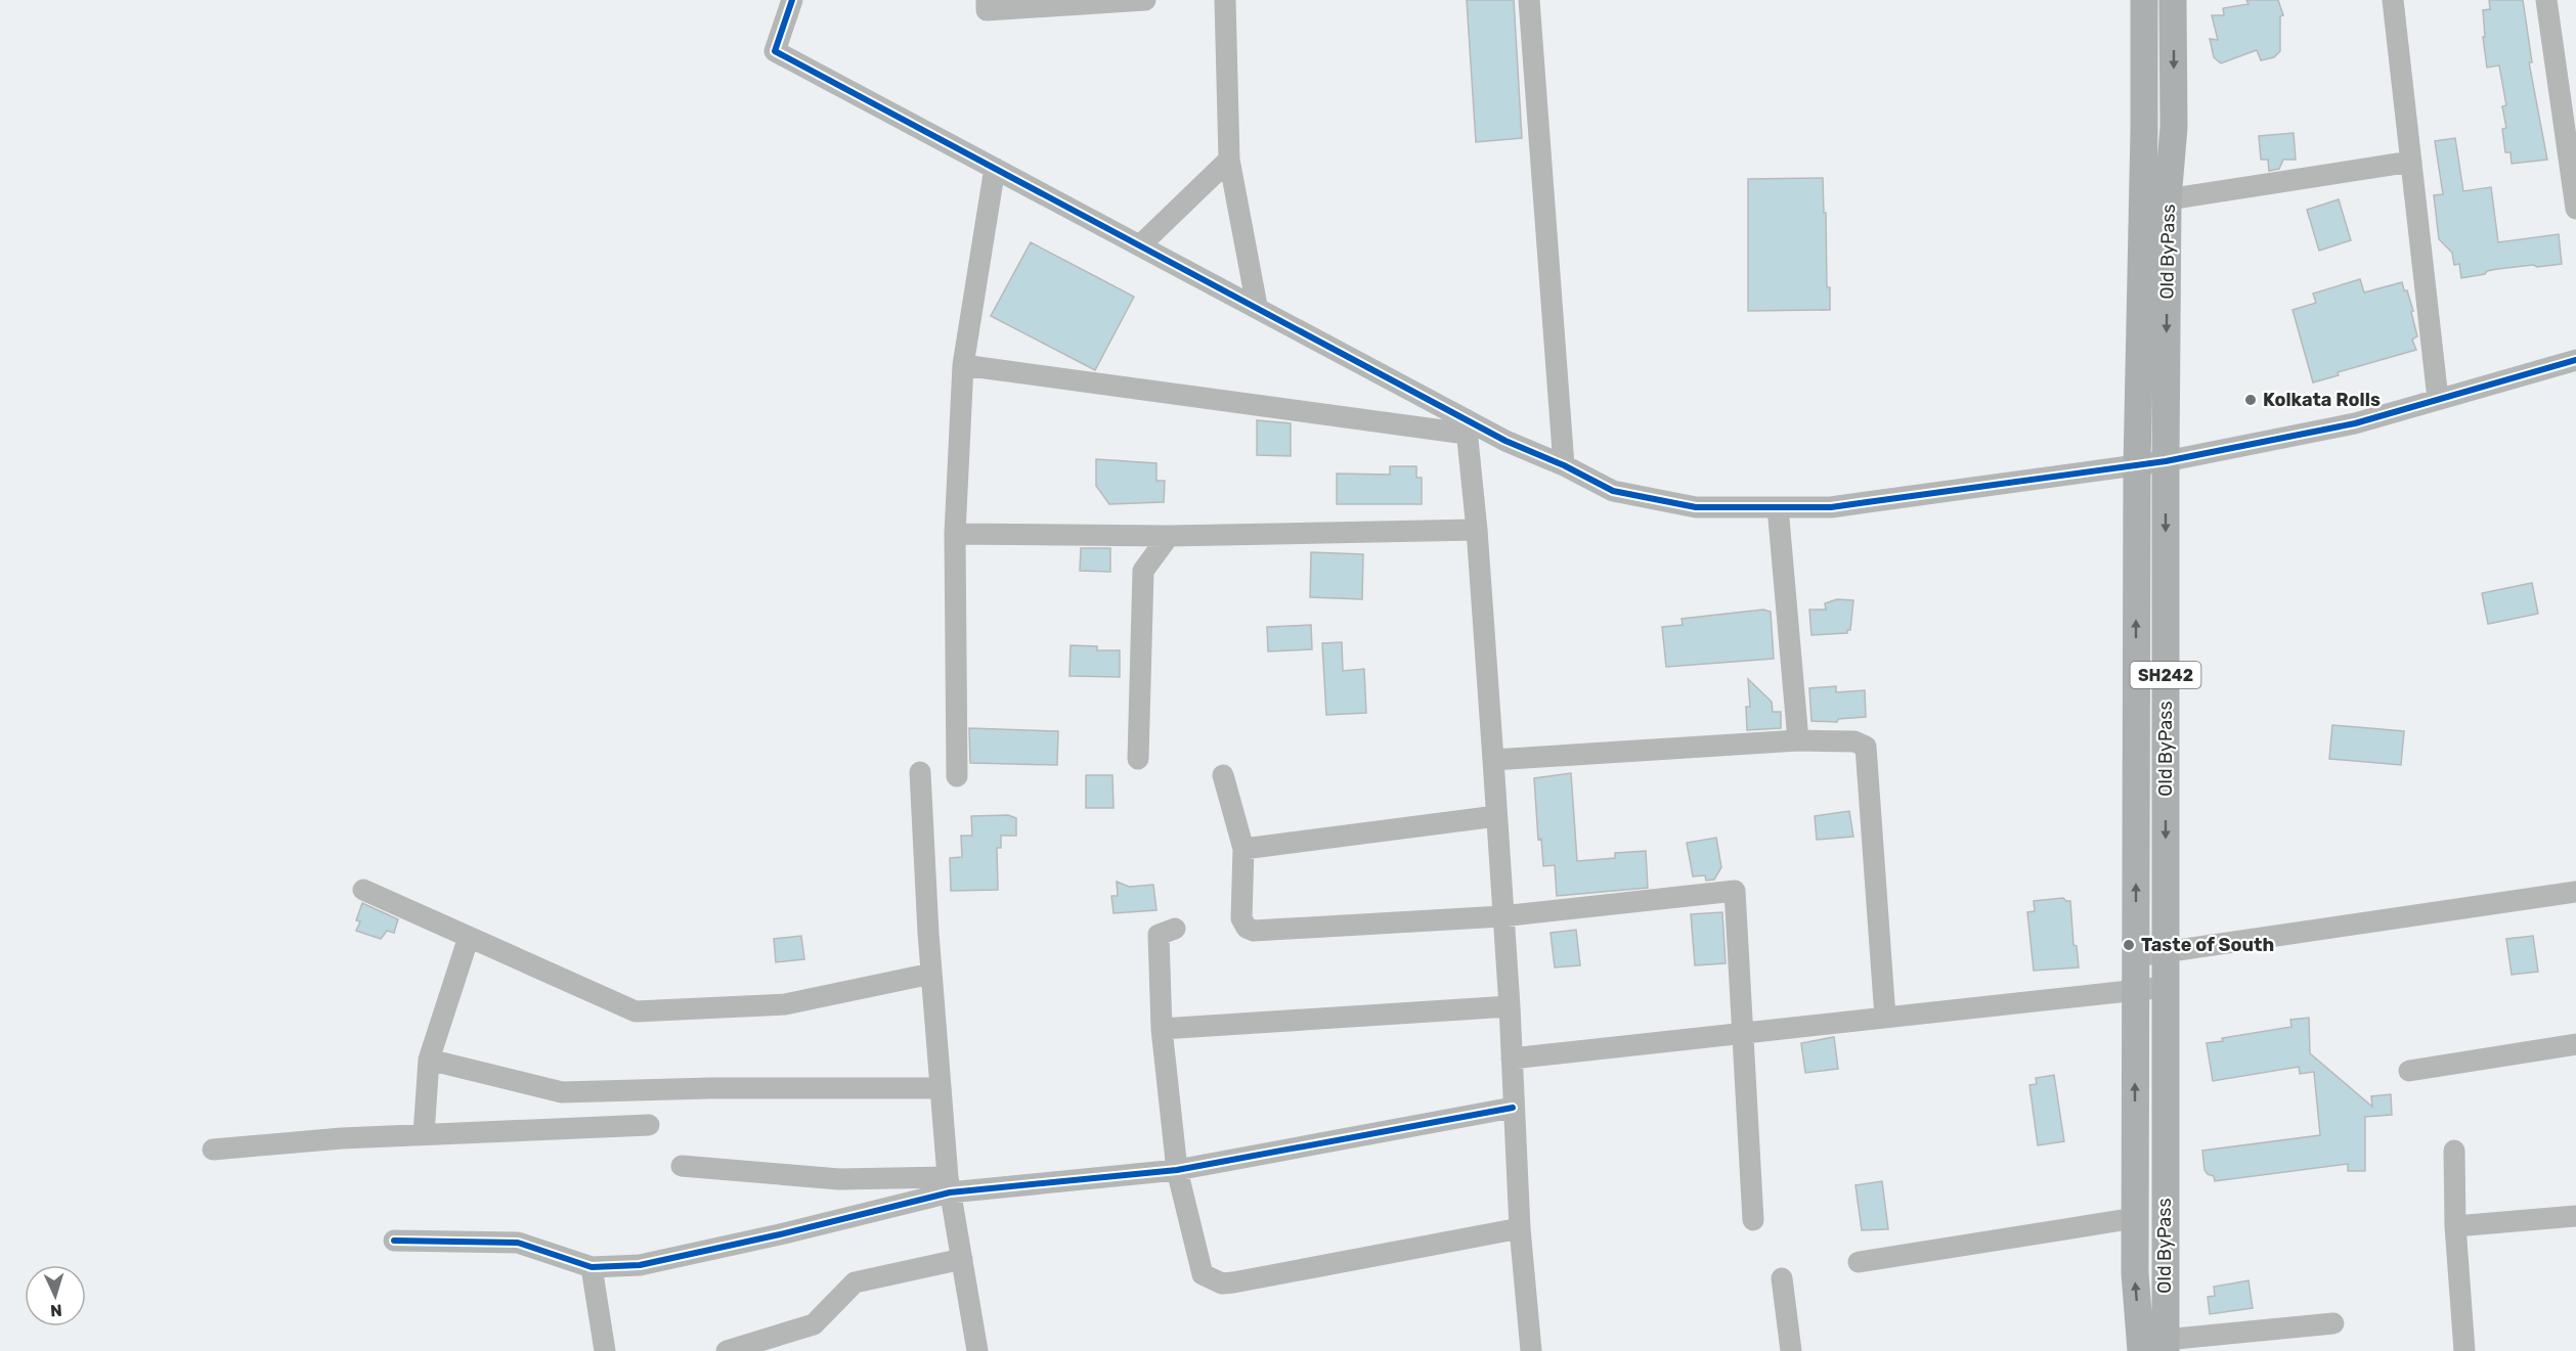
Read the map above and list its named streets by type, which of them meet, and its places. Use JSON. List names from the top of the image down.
{
  "streets": {
    "main road": ["Old ByPass", "SH242"]
  },
  "places": ["Kolkata Rolls", "Taste of South"],
  "north": "bottom"
}
